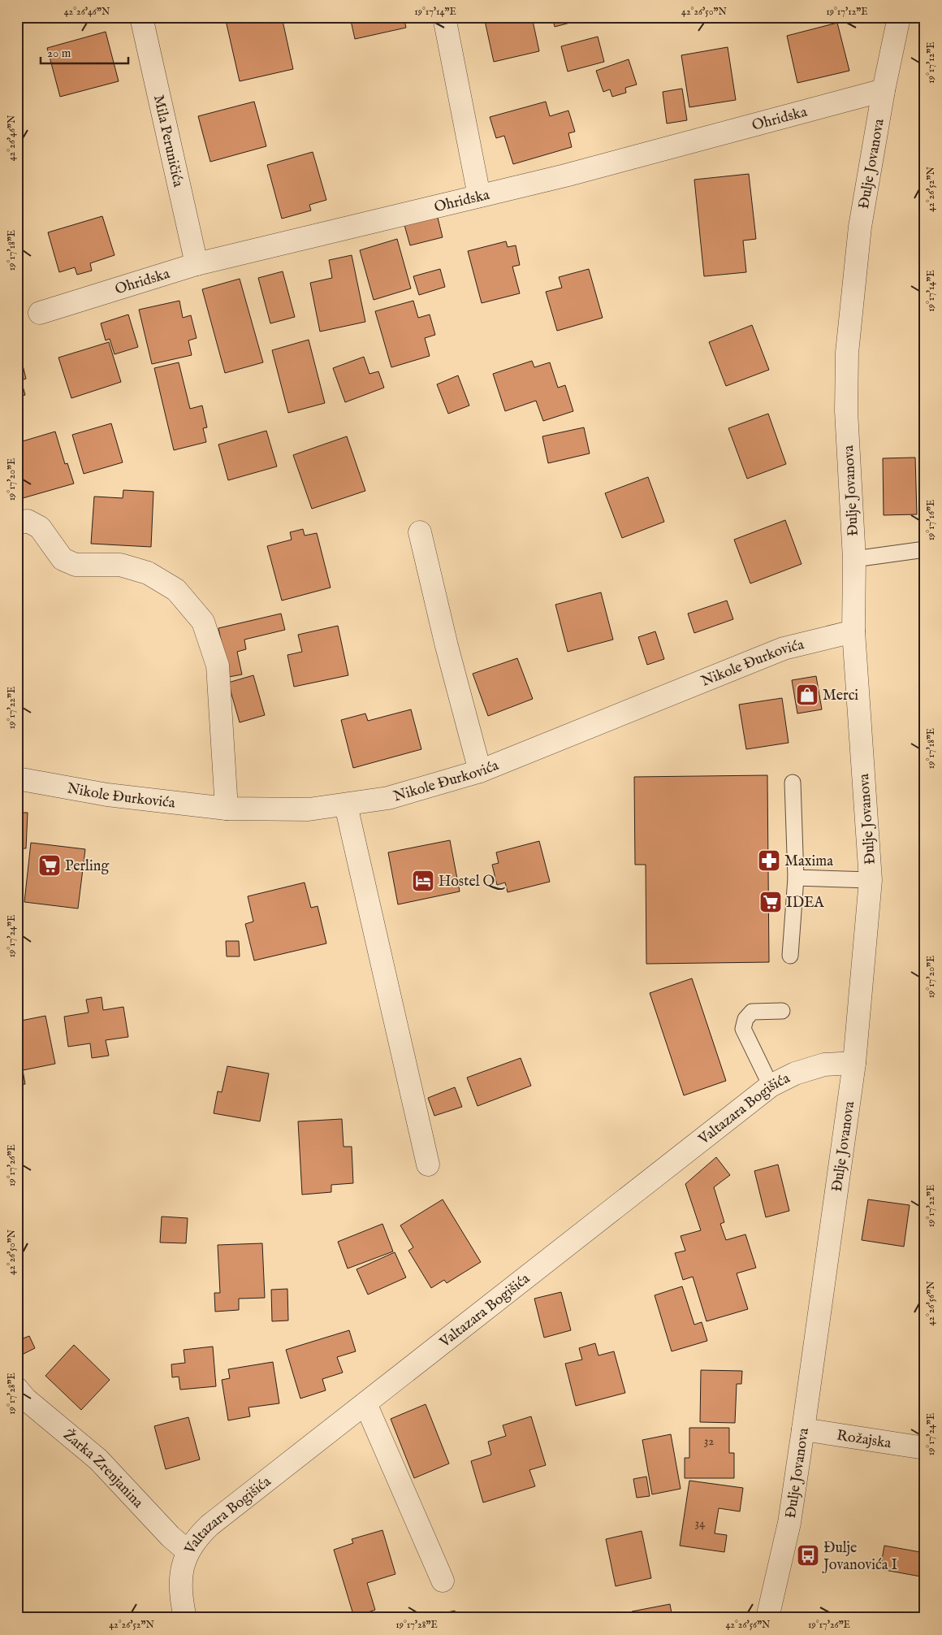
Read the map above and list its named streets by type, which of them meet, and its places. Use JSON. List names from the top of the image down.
{
  "streets": {
    "street": [
      "Ohridska",
      "Mila Peruničića",
      "Đulje Jovanova",
      "Nikole Đurkovića",
      "Valtazara Bogišića",
      "Rožajska",
      "Žarka Zrenjanina"
    ]
  },
  "crossings": [
    ["Ohridska", "Mila Peruničića"],
    ["Ohridska", "Đulje Jovanova"],
    ["Đulje Jovanova", "Nikole Đurkovića"],
    ["Đulje Jovanova", "Valtazara Bogišića"],
    ["Đulje Jovanova", "Rožajska"],
    ["Valtazara Bogišića", "Žarka Zrenjanina"]
  ],
  "places": {
    "shop": ["Merci"],
    "pharmacy": ["Maxima"],
    "supermarket": ["Perling", "IDEA"],
    "hotel": ["Hostel Q"],
    "bus stop": ["Đulje Jovanovića I"]
  },
  "house_numbers": ["32", "34"],
  "scale_bar": "20 m",
  "coordinates": [
    "42°26'46\"N",
    "19°17'14\"E",
    "42°26'50\"N",
    "19°17'12\"E",
    "42°26'52\"N",
    "19°17'18\"E",
    "19°17'20\"E",
    "19°17'16\"E",
    "19°17'22\"E",
    "19°17'24\"E",
    "19°17'26\"E",
    "42°26'56\"N",
    "19°17'28\"E"
  ]
}
